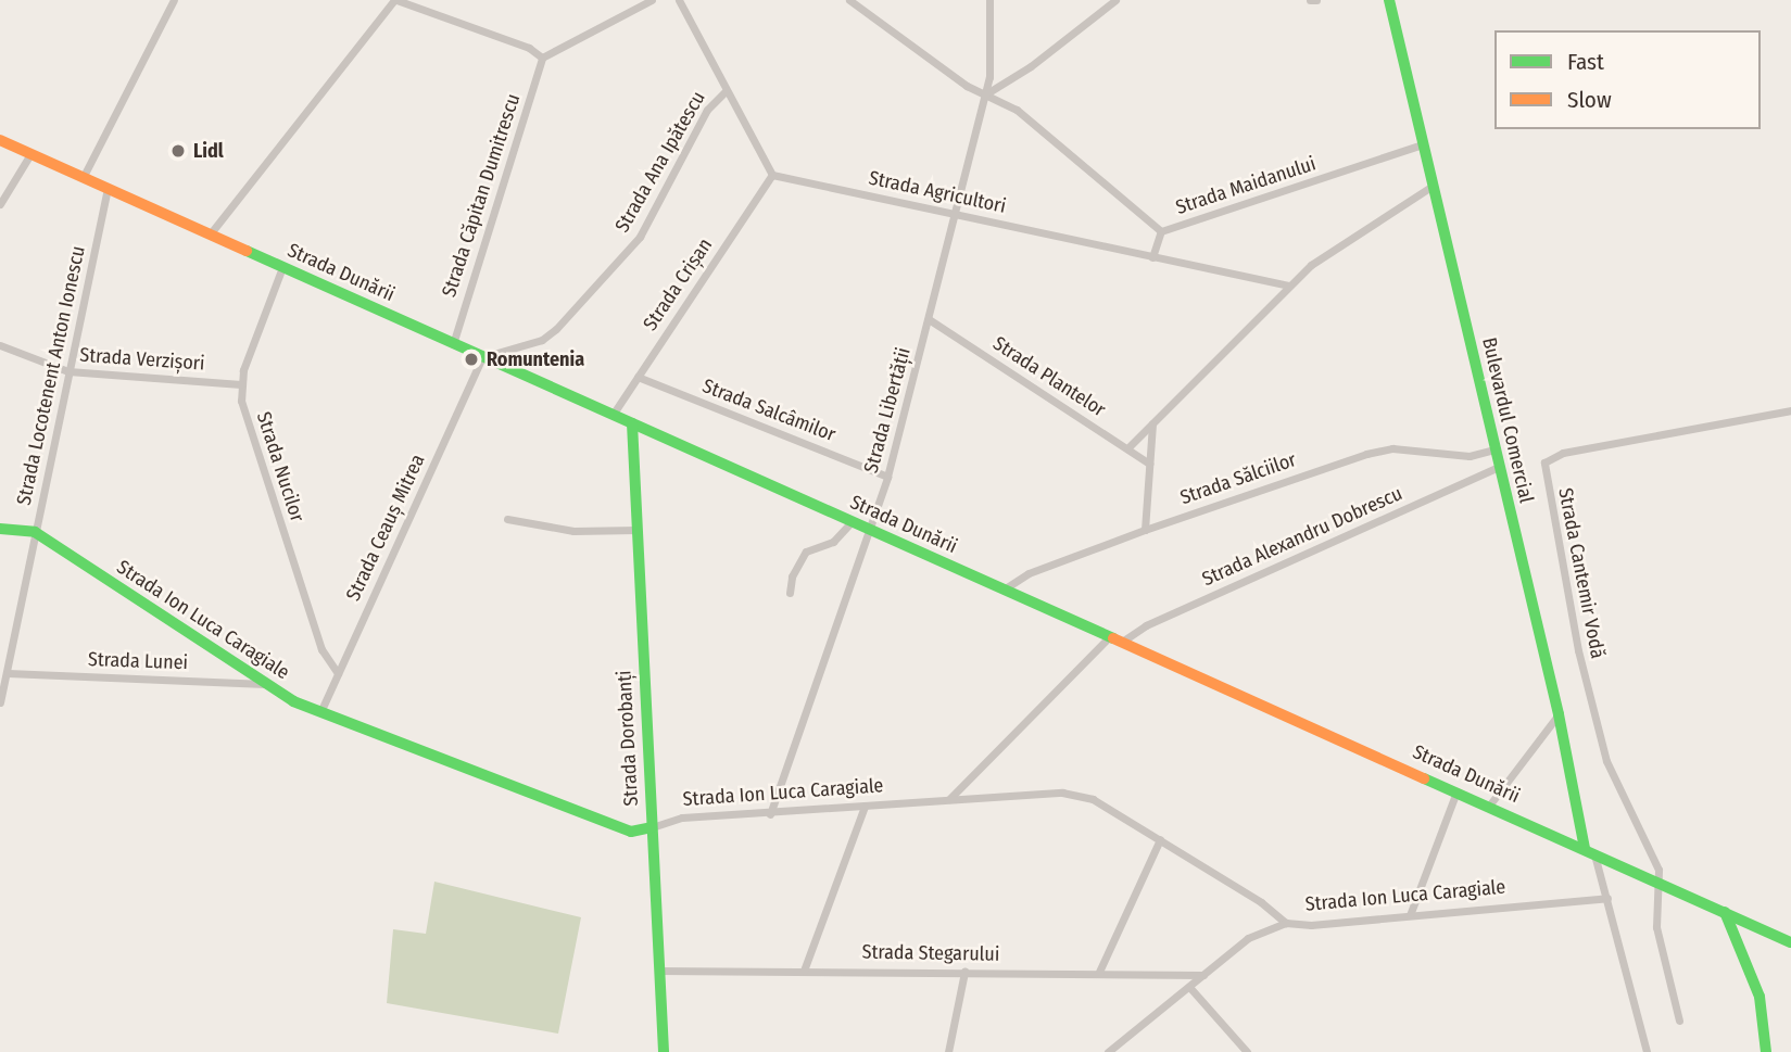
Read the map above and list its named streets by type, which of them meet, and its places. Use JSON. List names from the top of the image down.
{
  "streets": {
    "main road": [
      "Strada Dunării",
      "Bulevardul Comercial",
      "Strada Ion Luca Caragiale",
      "Strada Dorobanți"
    ],
    "street": [
      "Strada Ana Ipătescu",
      "Strada Maidanului",
      "Strada Agricultori",
      "Strada Căpitan Dumitrescu",
      "Strada Crișan",
      "Strada Verzișori",
      "Strada Locotenent Anton Ionescu",
      "Strada Plantelor",
      "Strada Salcâmilor",
      "Strada Libertății",
      "Strada Nucilor",
      "Strada Sălciilor",
      "Strada Ceauș Mitrea",
      "Strada Alexandru Dobrescu",
      "Strada Cantemir Vodă",
      "Strada Lunei",
      "Strada Stegarului"
    ]
  },
  "crossings": [
    ["Strada Ana Ipătescu", "Strada Dunării"],
    ["Strada Ana Ipătescu", "Strada Ceauș Mitrea"],
    ["Strada Maidanului", "Strada Libertății"],
    ["Strada Maidanului", "Bulevardul Comercial"],
    ["Strada Agricultori", "Strada Crișan"],
    ["Strada Agricultori", "Strada Libertății"],
    ["Strada Căpitan Dumitrescu", "Strada Dunării"],
    ["Strada Dunării", "Strada Crișan"],
    ["Strada Dunării", "Strada Locotenent Anton Ionescu"],
    ["Strada Dunării", "Strada Libertății"],
    ["Strada Dunării", "Bulevardul Comercial"],
    ["Strada Dunării", "Strada Nucilor"],
    ["Strada Dunării", "Strada Sălciilor"],
    ["Strada Dunării", "Strada Ceauș Mitrea"],
    ["Strada Dunării", "Strada Alexandru Dobrescu"],
    ["Strada Dunării", "Strada Cantemir Vodă"],
    ["Strada Dunării", "Strada Dorobanți"],
    ["Strada Crișan", "Strada Salcâmilor"],
    ["Strada Verzișori", "Strada Locotenent Anton Ionescu"],
    ["Strada Verzișori", "Strada Nucilor"],
    ["Strada Locotenent Anton Ionescu", "Strada Ion Luca Caragiale"],
    ["Strada Locotenent Anton Ionescu", "Strada Lunei"],
    ["Strada Plantelor", "Strada Libertății"],
    ["Strada Salcâmilor", "Strada Libertății"],
    ["Strada Libertății", "Strada Ion Luca Caragiale"],
    ["Bulevardul Comercial", "Strada Sălciilor"],
    ["Bulevardul Comercial", "Strada Alexandru Dobrescu"],
    ["Strada Nucilor", "Strada Ceauș Mitrea"],
    ["Strada Ceauș Mitrea", "Strada Ion Luca Caragiale"],
    ["Strada Ion Luca Caragiale", "Strada Lunei"],
    ["Strada Ion Luca Caragiale", "Strada Dorobanți"],
    ["Strada Dorobanți", "Strada Stegarului"]
  ],
  "places": ["Lidl", "Romuntenia"],
  "legend": ["Fast", "Slow"]
}
